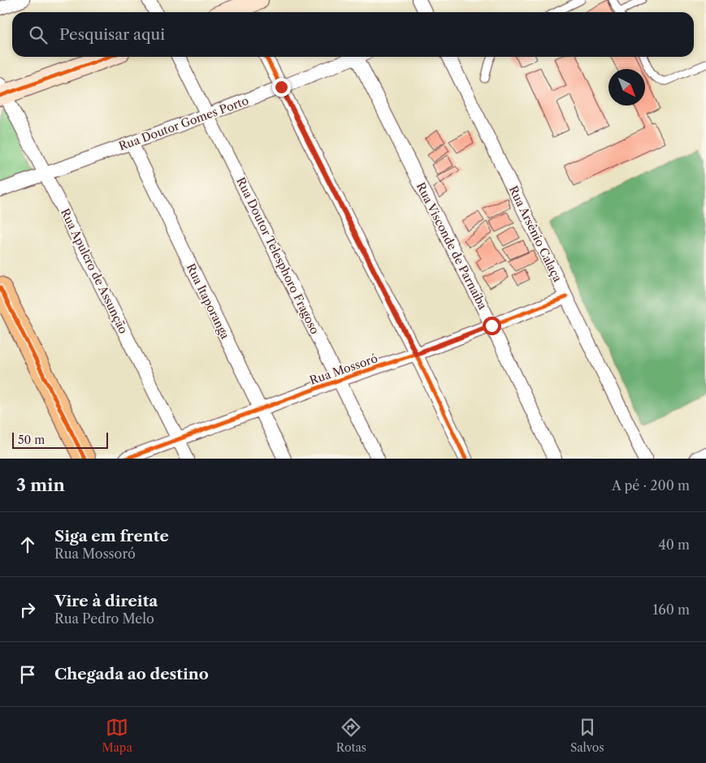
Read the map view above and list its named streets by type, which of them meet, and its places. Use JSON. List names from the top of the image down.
{
  "streets": {
    "street": [
      "Rua Doutor Gomes Porto",
      "Rua Arsênio Calaça",
      "Rua Visconde de Parnaíba",
      "Rua Doutor Telesphoro Fragoso",
      "Rua Apulcro de Assunção",
      "Rua Itaporanga",
      "Rua Mossoró"
    ]
  },
  "crossings": [
    ["Rua Doutor Gomes Porto", "Rua Doutor Telesphoro Fragoso"],
    ["Rua Doutor Gomes Porto", "Rua Apulcro de Assunção"],
    ["Rua Doutor Gomes Porto", "Rua Itaporanga"],
    ["Rua Arsênio Calaça", "Rua Mossoró"],
    ["Rua Visconde de Parnaíba", "Rua Mossoró"],
    ["Rua Doutor Telesphoro Fragoso", "Rua Mossoró"],
    ["Rua Apulcro de Assunção", "Rua Mossoró"],
    ["Rua Itaporanga", "Rua Mossoró"]
  ],
  "scale_bar": "50 m",
  "north": "bottom right",
  "page": {
    "search": "Pesquisar aqui",
    "scale": "50 m",
    "heading": ["3 min", "A pé · 200 m"],
    "list": [
      ["Siga em frente", "Rua Mossoró", "40 m"],
      ["Vire à direita", "Rua Pedro Melo", "160 m"],
      "Chegada ao destino"
    ],
    "nav": ["Mapa", "Rotas", "Salvos"]
  }
}
